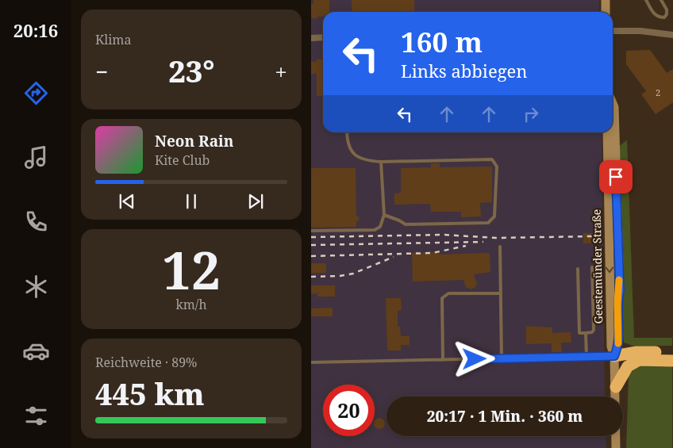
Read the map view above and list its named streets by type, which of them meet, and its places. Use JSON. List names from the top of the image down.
{
  "streets": {
    "street": ["Geestemünder Straße"]
  },
  "house_numbers": ["2"],
  "page": {
    "tabs": "20:16",
    "tile": [
      "Klima",
      ["12", "km/h"],
      ["Reichweite · 89%", "445 km"]
    ],
    "turn": ["160 m", "Links abbiegen"],
    "heat": ["−", "23°", "+"],
    "song": ["Neon Rain", "Kite Club"],
    "limit": "20",
    "trip": "20:17 · 1 Min. · 360 m"
  }
}
